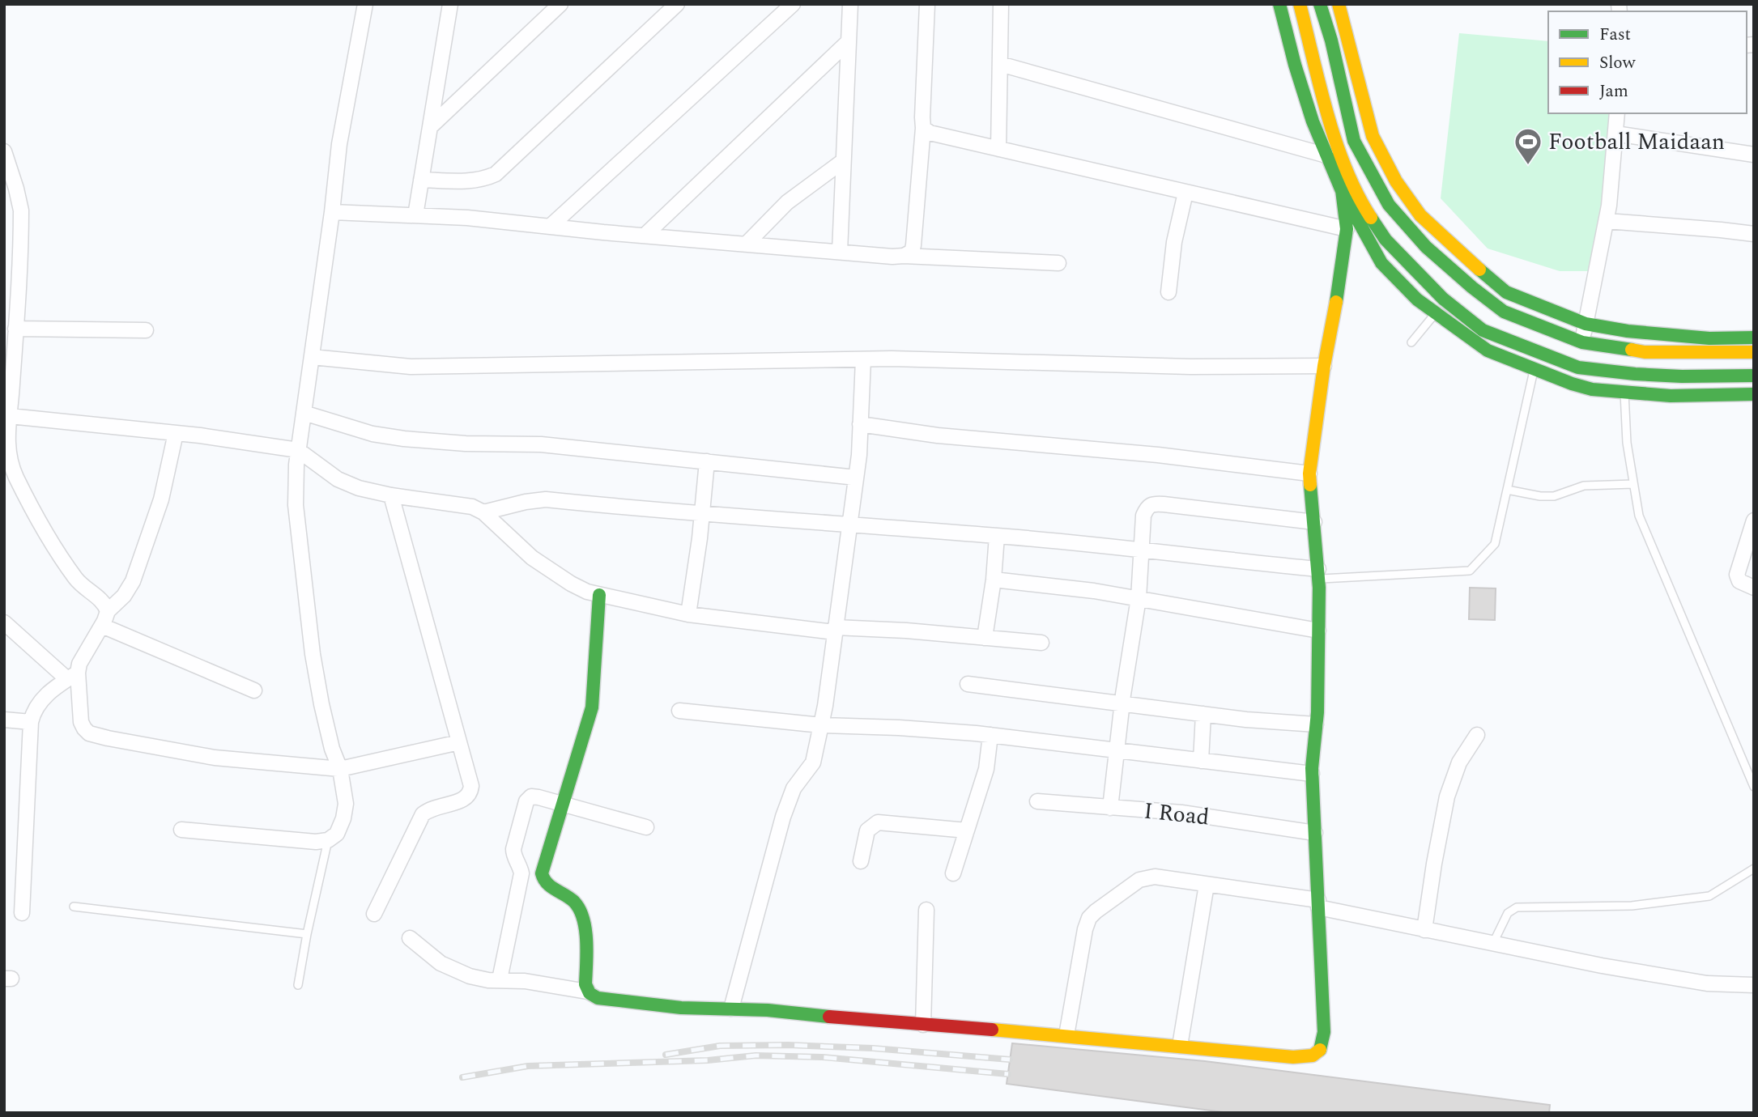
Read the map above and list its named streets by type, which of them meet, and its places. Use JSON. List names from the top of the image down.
{
  "streets": {
    "street": ["I Road"]
  },
  "places": {
    "sports": ["Football Maidaan"]
  },
  "legend": ["Fast", "Slow", "Jam"]
}
